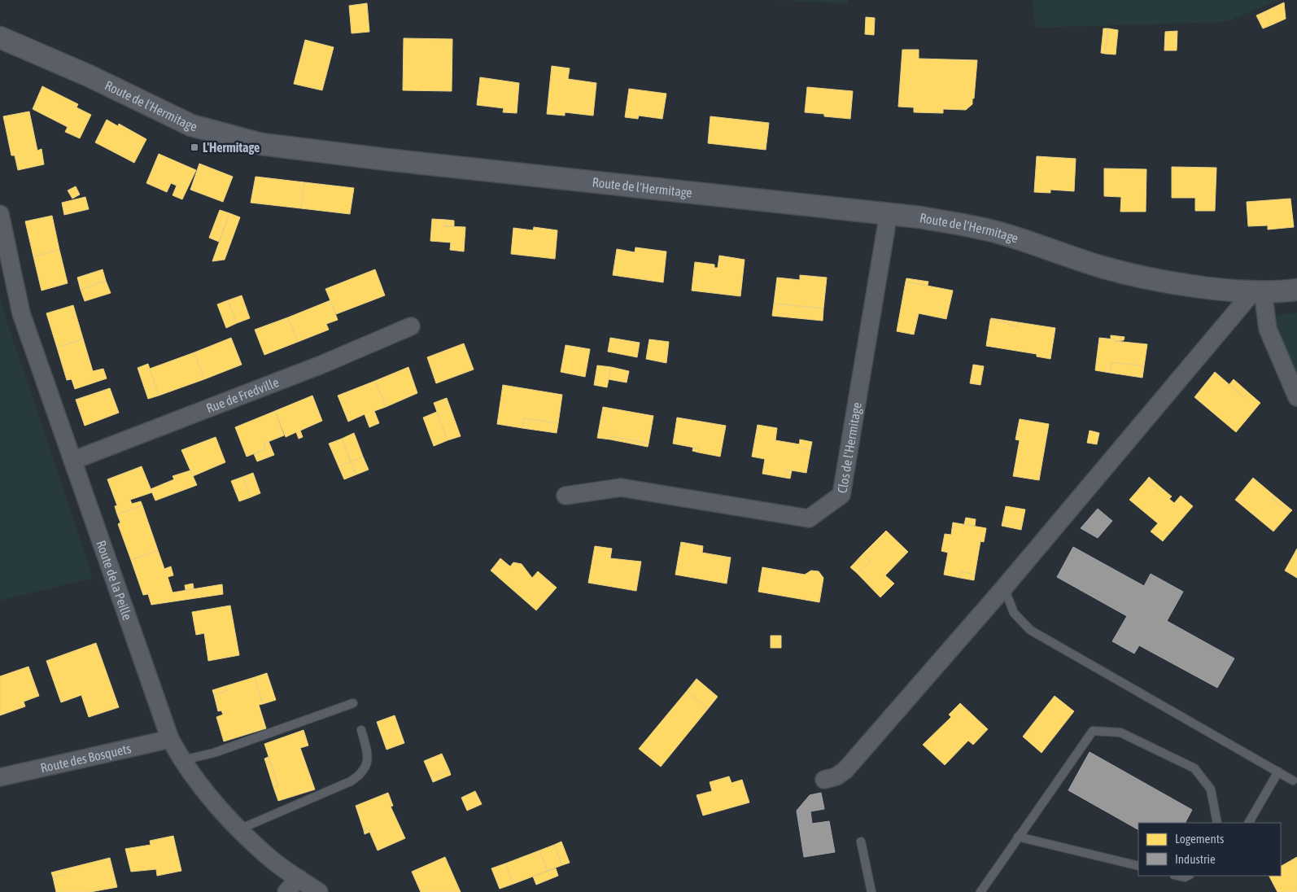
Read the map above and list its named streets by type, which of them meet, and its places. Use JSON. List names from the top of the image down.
{
  "streets": {
    "street": [
      "Route de l'Hermitage",
      "Rue de Fredville",
      "Clos de l'Hermitage",
      "Route de la Peille",
      "Route des Bosquets"
    ]
  },
  "crossings": [
    ["Route de l'Hermitage", "Clos de l'Hermitage"],
    ["Rue de Fredville", "Route de la Peille"],
    ["Route de la Peille", "Route des Bosquets"]
  ],
  "places": {
    "transit": ["L'Hermitage"]
  },
  "legend": ["Logements", "Industrie"]
}
